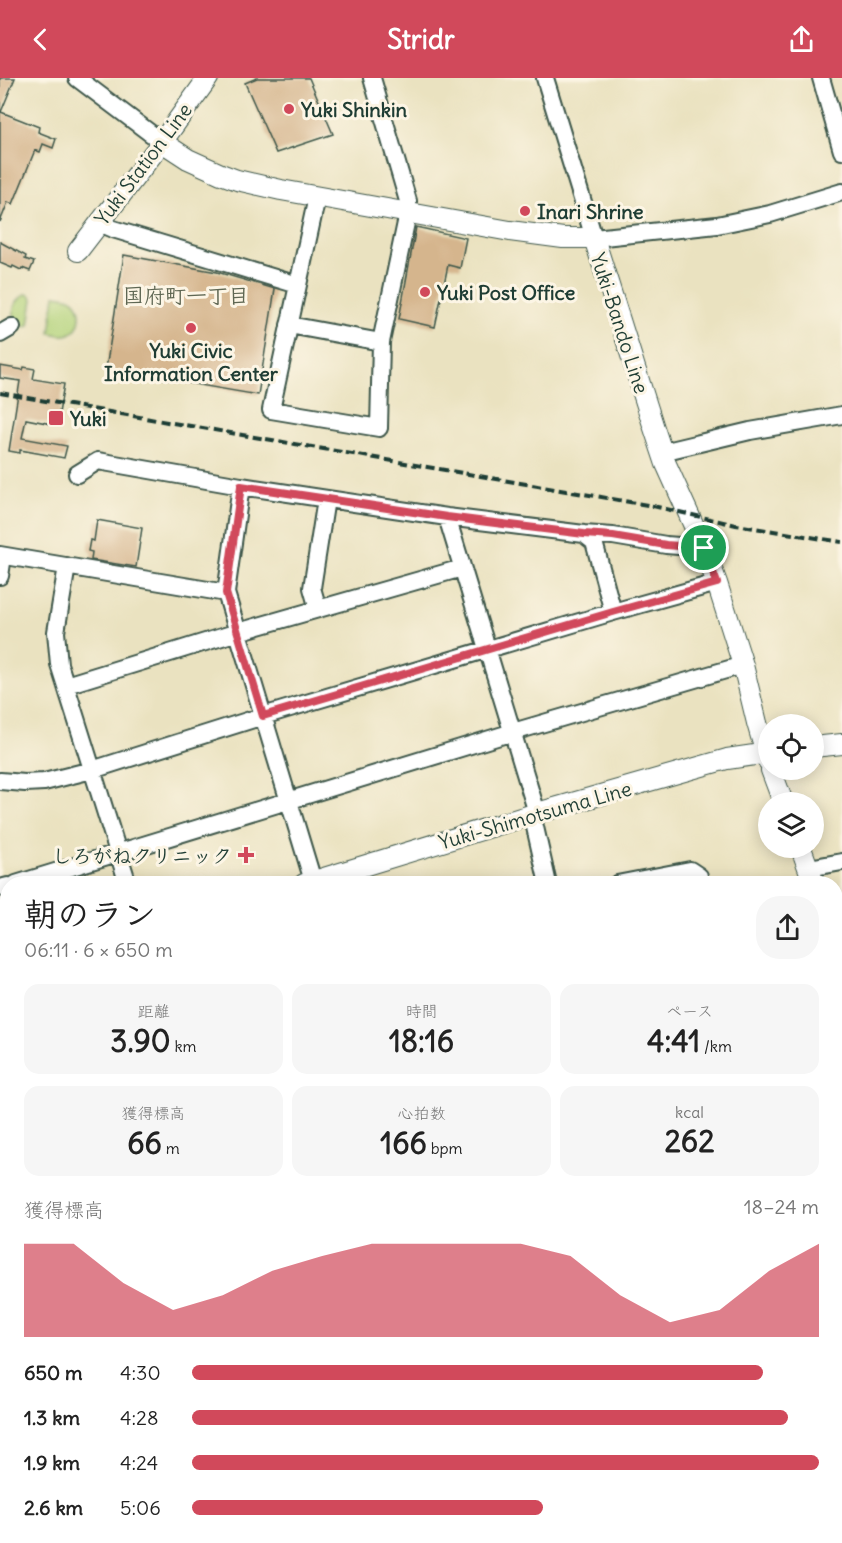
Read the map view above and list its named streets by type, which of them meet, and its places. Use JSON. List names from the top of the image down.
{
  "streets": {
    "main road": ["Yuki Station Line", "Yuki-Bando Line", "Yuki-Shimotsuma Line"]
  },
  "crossings": [
    ["Yuki Station Line", "Yuki-Bando Line"]
  ],
  "districts": ["国府町一丁目"],
  "places": {
    "other": [
      "Yuki Shinkin",
      "Inari Shrine",
      "Yuki Post Office",
      "Yuki Civic Information Center"
    ],
    "transit": ["Yuki"],
    "health": ["しろがねクリニック"]
  },
  "page": {
    "header": "Stridr",
    "heading": ["朝のラン", "06:11 · 6 × 650 m"],
    "stats": [
      ["距離", "3.90 km"],
      ["時間", "18:16"],
      ["ペース", "4:41 /km"],
      ["獲得標高", "66 m"],
      ["心拍数", "166 bpm"],
      ["kcal", "262"]
    ],
    "chart": ["獲得標高", "18–24 m"],
    "list": [
      {
        "name": "650 m",
        "note": "4:30"
      },
      {
        "name": "1.3 km",
        "note": "4:28"
      },
      {
        "name": "1.9 km",
        "note": "4:24"
      },
      {
        "name": "2.6 km",
        "note": "5:06"
      }
    ]
  }
}
